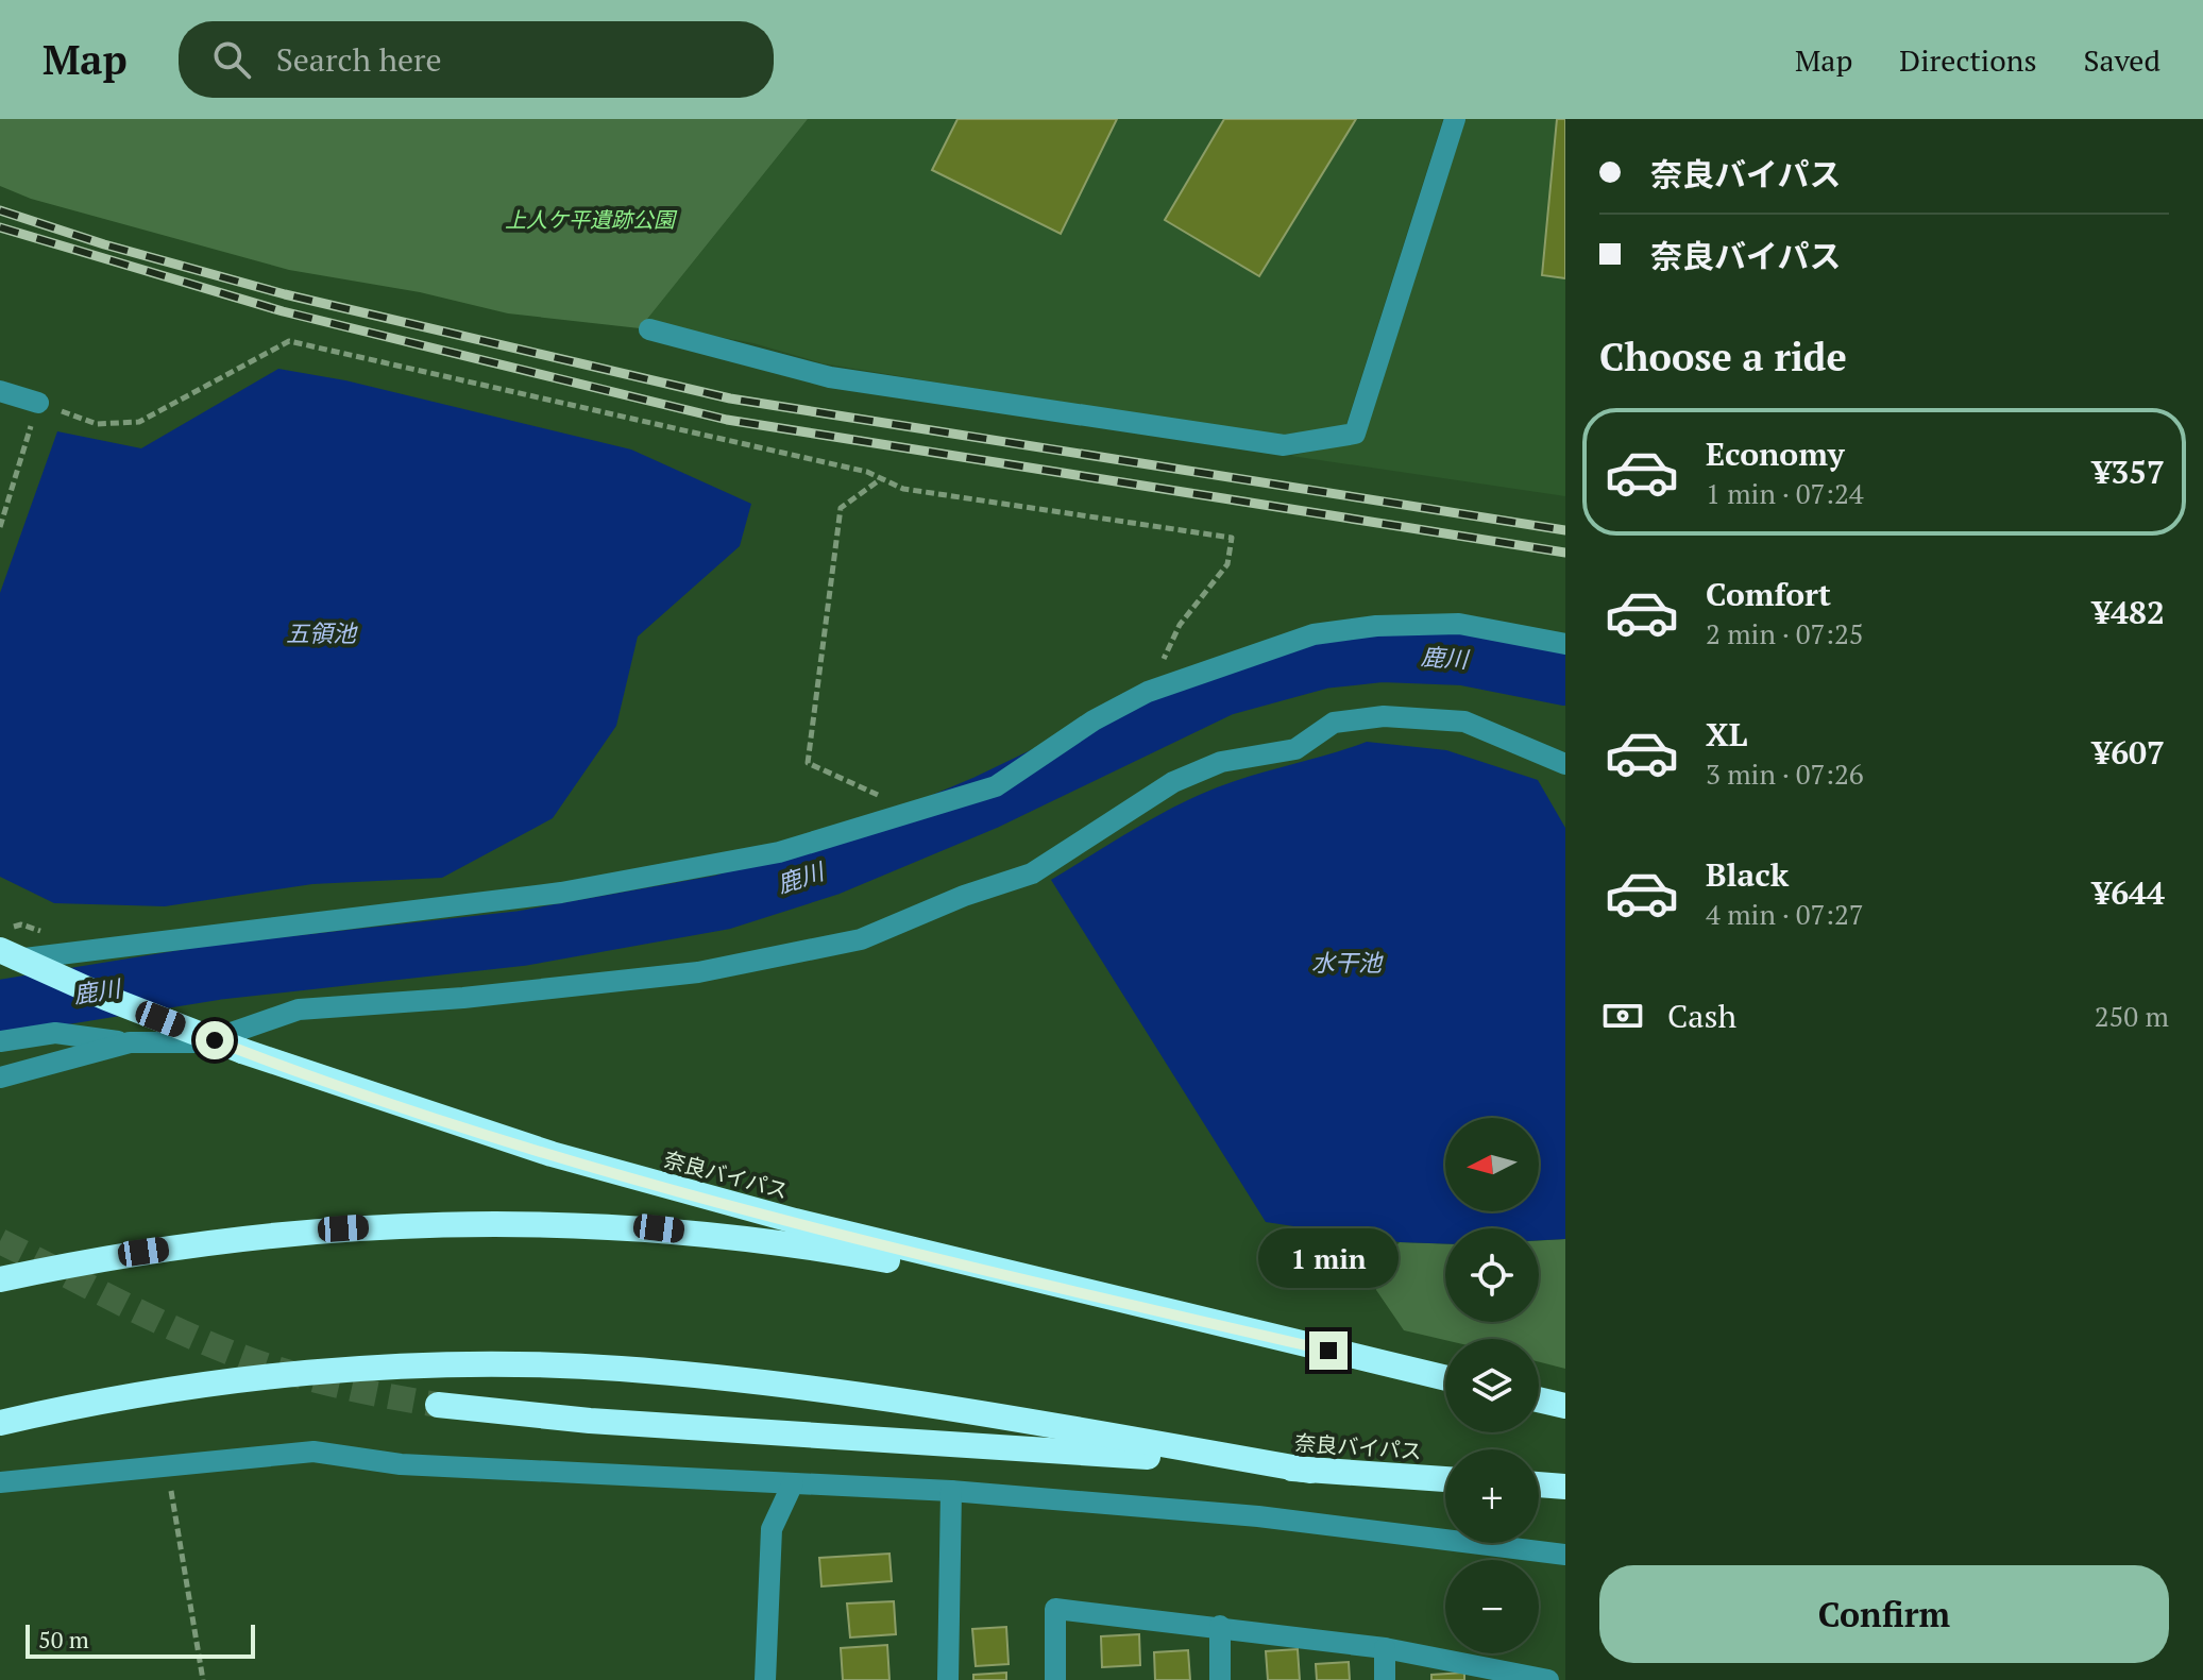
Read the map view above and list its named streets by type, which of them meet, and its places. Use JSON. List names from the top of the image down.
{
  "streets": {
    "highway": ["奈良バイパス"]
  },
  "water": ["五領池", "鹿川", "水干池"],
  "parks": ["上人ケ平遺跡公園"],
  "scale_bar": "50 m",
  "north": "left",
  "page": {
    "header": "Map",
    "search": "Search here",
    "nav": ["Map", "Directions", "Saved"],
    "banner": ["奈良バイパス", "奈良バイパス"],
    "heading": "Choose a ride",
    "list": [
      {
        "name": "Economy",
        "note": "1 min · 07:24",
        "value": "¥357"
      },
      {
        "name": "Comfort",
        "note": "2 min · 07:25",
        "value": "¥482"
      },
      {
        "name": "XL",
        "note": "3 min · 07:26",
        "value": "¥607"
      },
      {
        "name": "Black",
        "note": "4 min · 07:27",
        "value": "¥644"
      }
    ],
    "pay": ["Cash", "250 m"],
    "map_buttons": ["+", "−"],
    "bubble": "1 min",
    "buttons": "Confirm",
    "scale": "50 m"
  }
}
